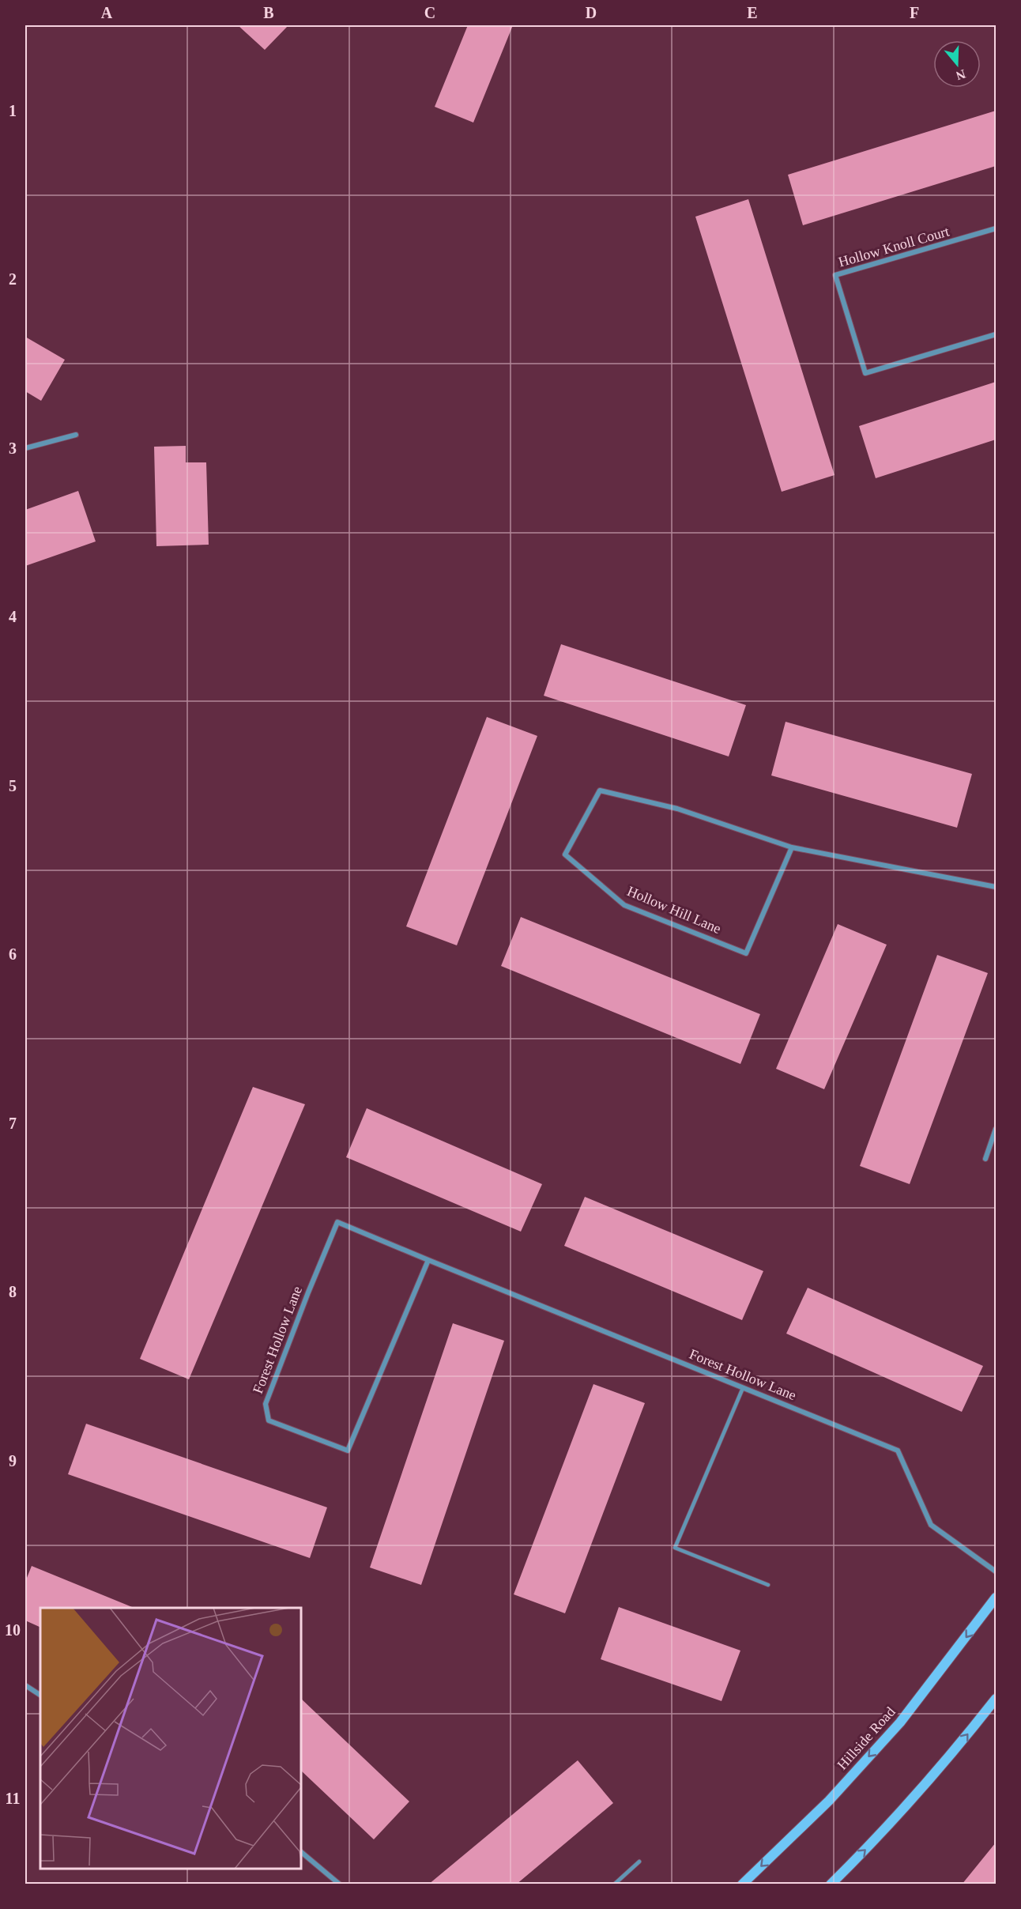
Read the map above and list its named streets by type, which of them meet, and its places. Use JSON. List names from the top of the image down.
{
  "streets": {
    "street": [
      "Hollow Knoll Court",
      "Hollow Hill Lane",
      "Forest Hollow Lane",
      "Hillside Road"
    ]
  },
  "north": "bottom",
  "grid": {
    "columns": [
      "A",
      "B",
      "C",
      "D",
      "E",
      "F"
    ],
    "rows": [
      "1",
      "2",
      "3",
      "4",
      "5",
      "6",
      "7",
      "8",
      "9",
      "10",
      "11"
    ]
  }
}
